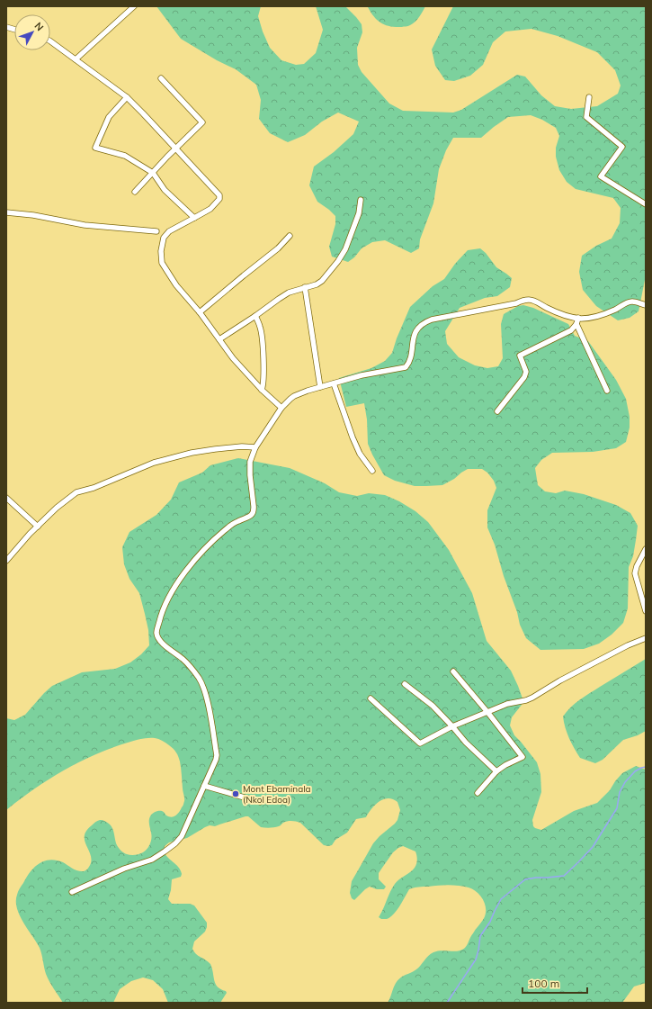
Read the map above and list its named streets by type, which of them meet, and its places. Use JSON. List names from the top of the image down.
{
  "places": ["Mont Ebaminala (Nkol Edoa)"],
  "scale_bar": "100 m",
  "north": "top right"
}
